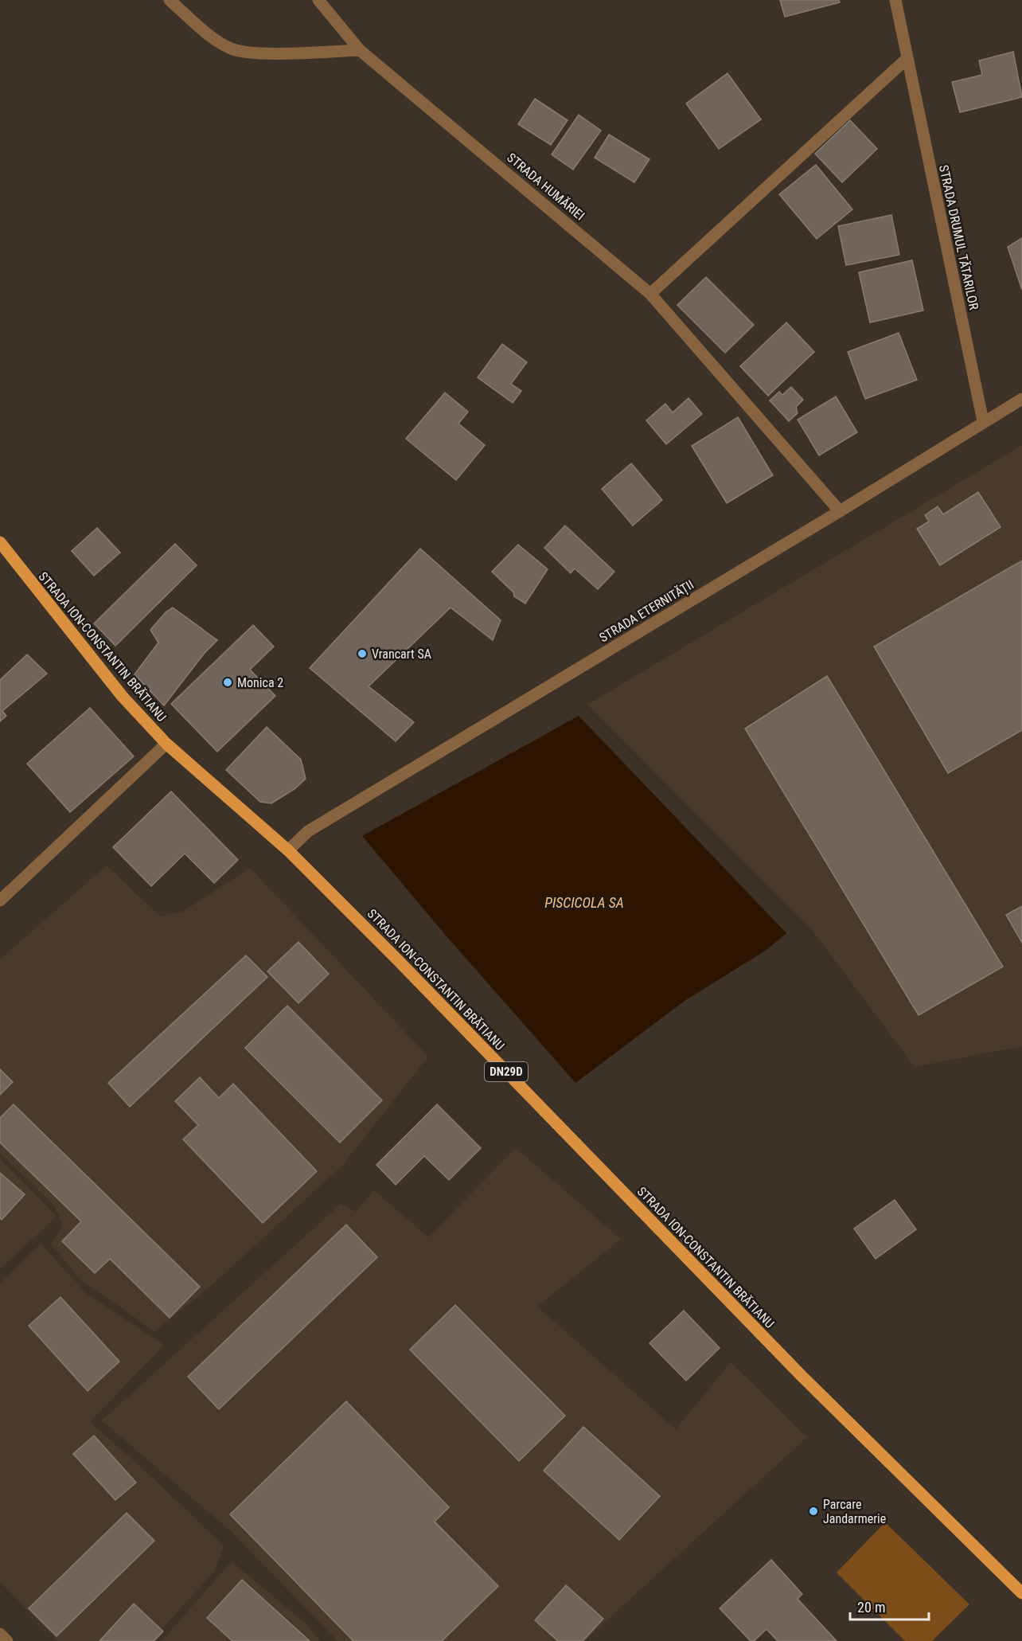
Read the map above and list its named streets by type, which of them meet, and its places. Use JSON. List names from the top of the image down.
{
  "streets": {
    "main road": ["STRADA ION-CONSTANTIN BRĂTIANU", "DN29D"],
    "street": ["STRADA HUMĂRIEI", "STRADA DRUMUL TĂTARILOR", "STRADA ETERNITĂȚII"]
  },
  "crossings": [
    ["STRADA HUMĂRIEI", "STRADA ETERNITĂȚII"],
    ["STRADA DRUMUL TĂTARILOR", "STRADA ETERNITĂȚII"],
    ["STRADA ETERNITĂȚII", "STRADA ION-CONSTANTIN BRĂTIANU"]
  ],
  "water": ["PISCICOLA SA"],
  "places": ["Vrancart SA", "Monica 2", "Parcare Jandarmerie"],
  "scale_bar": "20 m"
}
